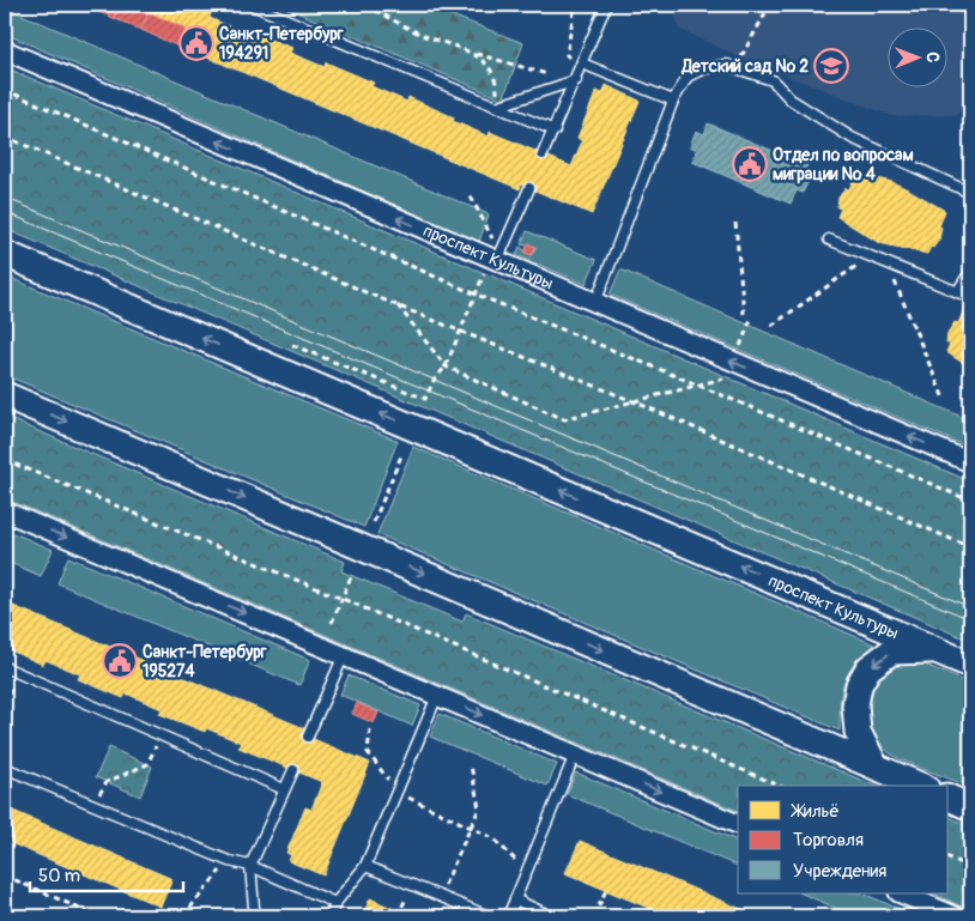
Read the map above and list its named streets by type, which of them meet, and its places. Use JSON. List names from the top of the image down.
{
  "streets": {
    "main road": ["проспект Культуры"]
  },
  "one_way": ["проспект Культуры"],
  "places": {
    "public building": ["Санкт-Петербург 194291", "Отдел по вопросам миграции № 4", "Санкт-Петербург 195274"],
    "school or university": ["Детский сад № 2"]
  },
  "legend": ["Жильё", "Торговля", "Учреждения"],
  "scale_bar": "50 m",
  "north": "right"
}
